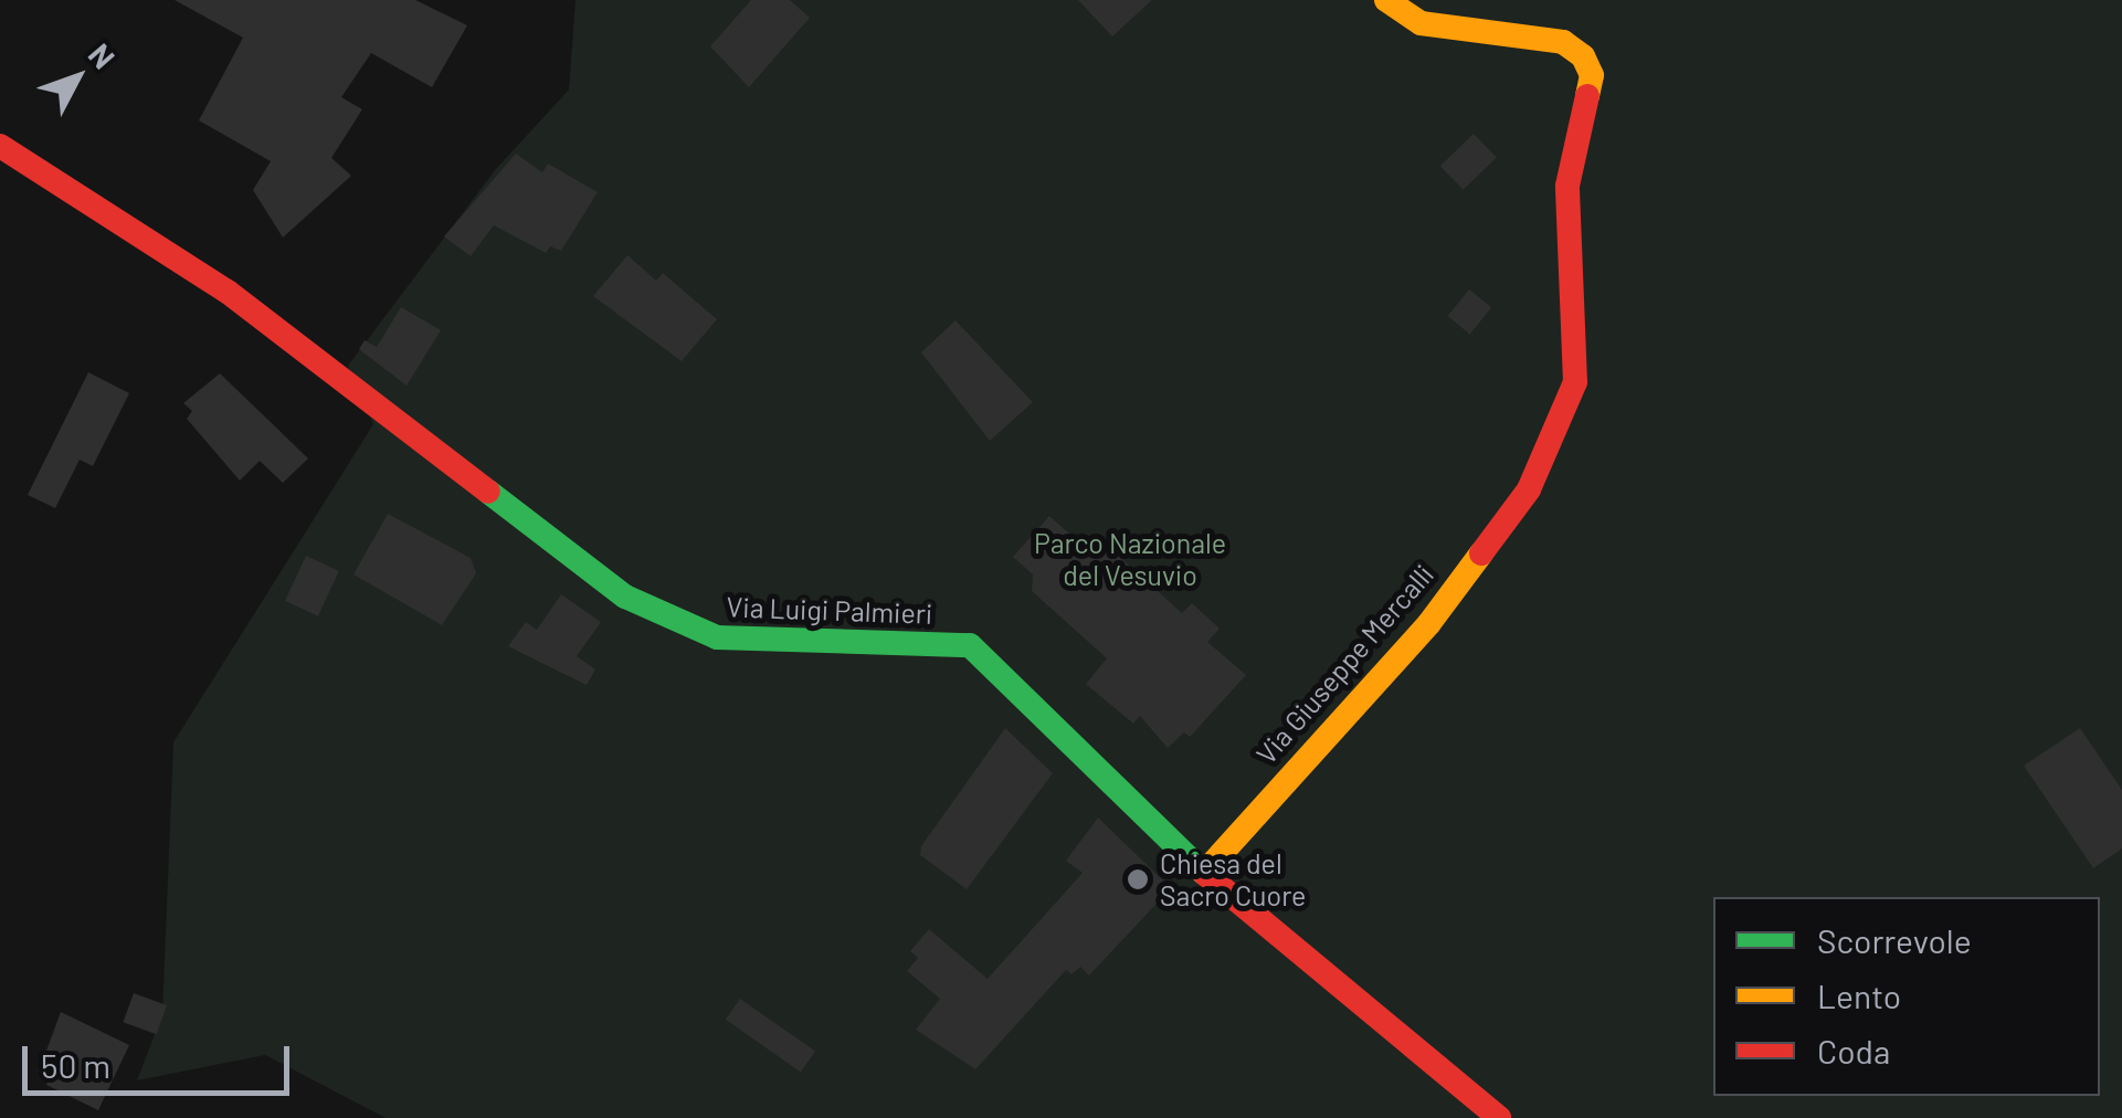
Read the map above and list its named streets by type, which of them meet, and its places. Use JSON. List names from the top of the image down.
{
  "streets": {
    "street": ["Via Luigi Palmieri", "Via Giuseppe Mercalli"]
  },
  "crossings": [
    ["Via Luigi Palmieri", "Via Giuseppe Mercalli"]
  ],
  "parks": ["Parco Nazionale del Vesuvio"],
  "places": ["Chiesa del Sacro Cuore"],
  "legend": ["Scorrevole", "Lento", "Coda"],
  "scale_bar": "50 m",
  "north": "top right"
}
